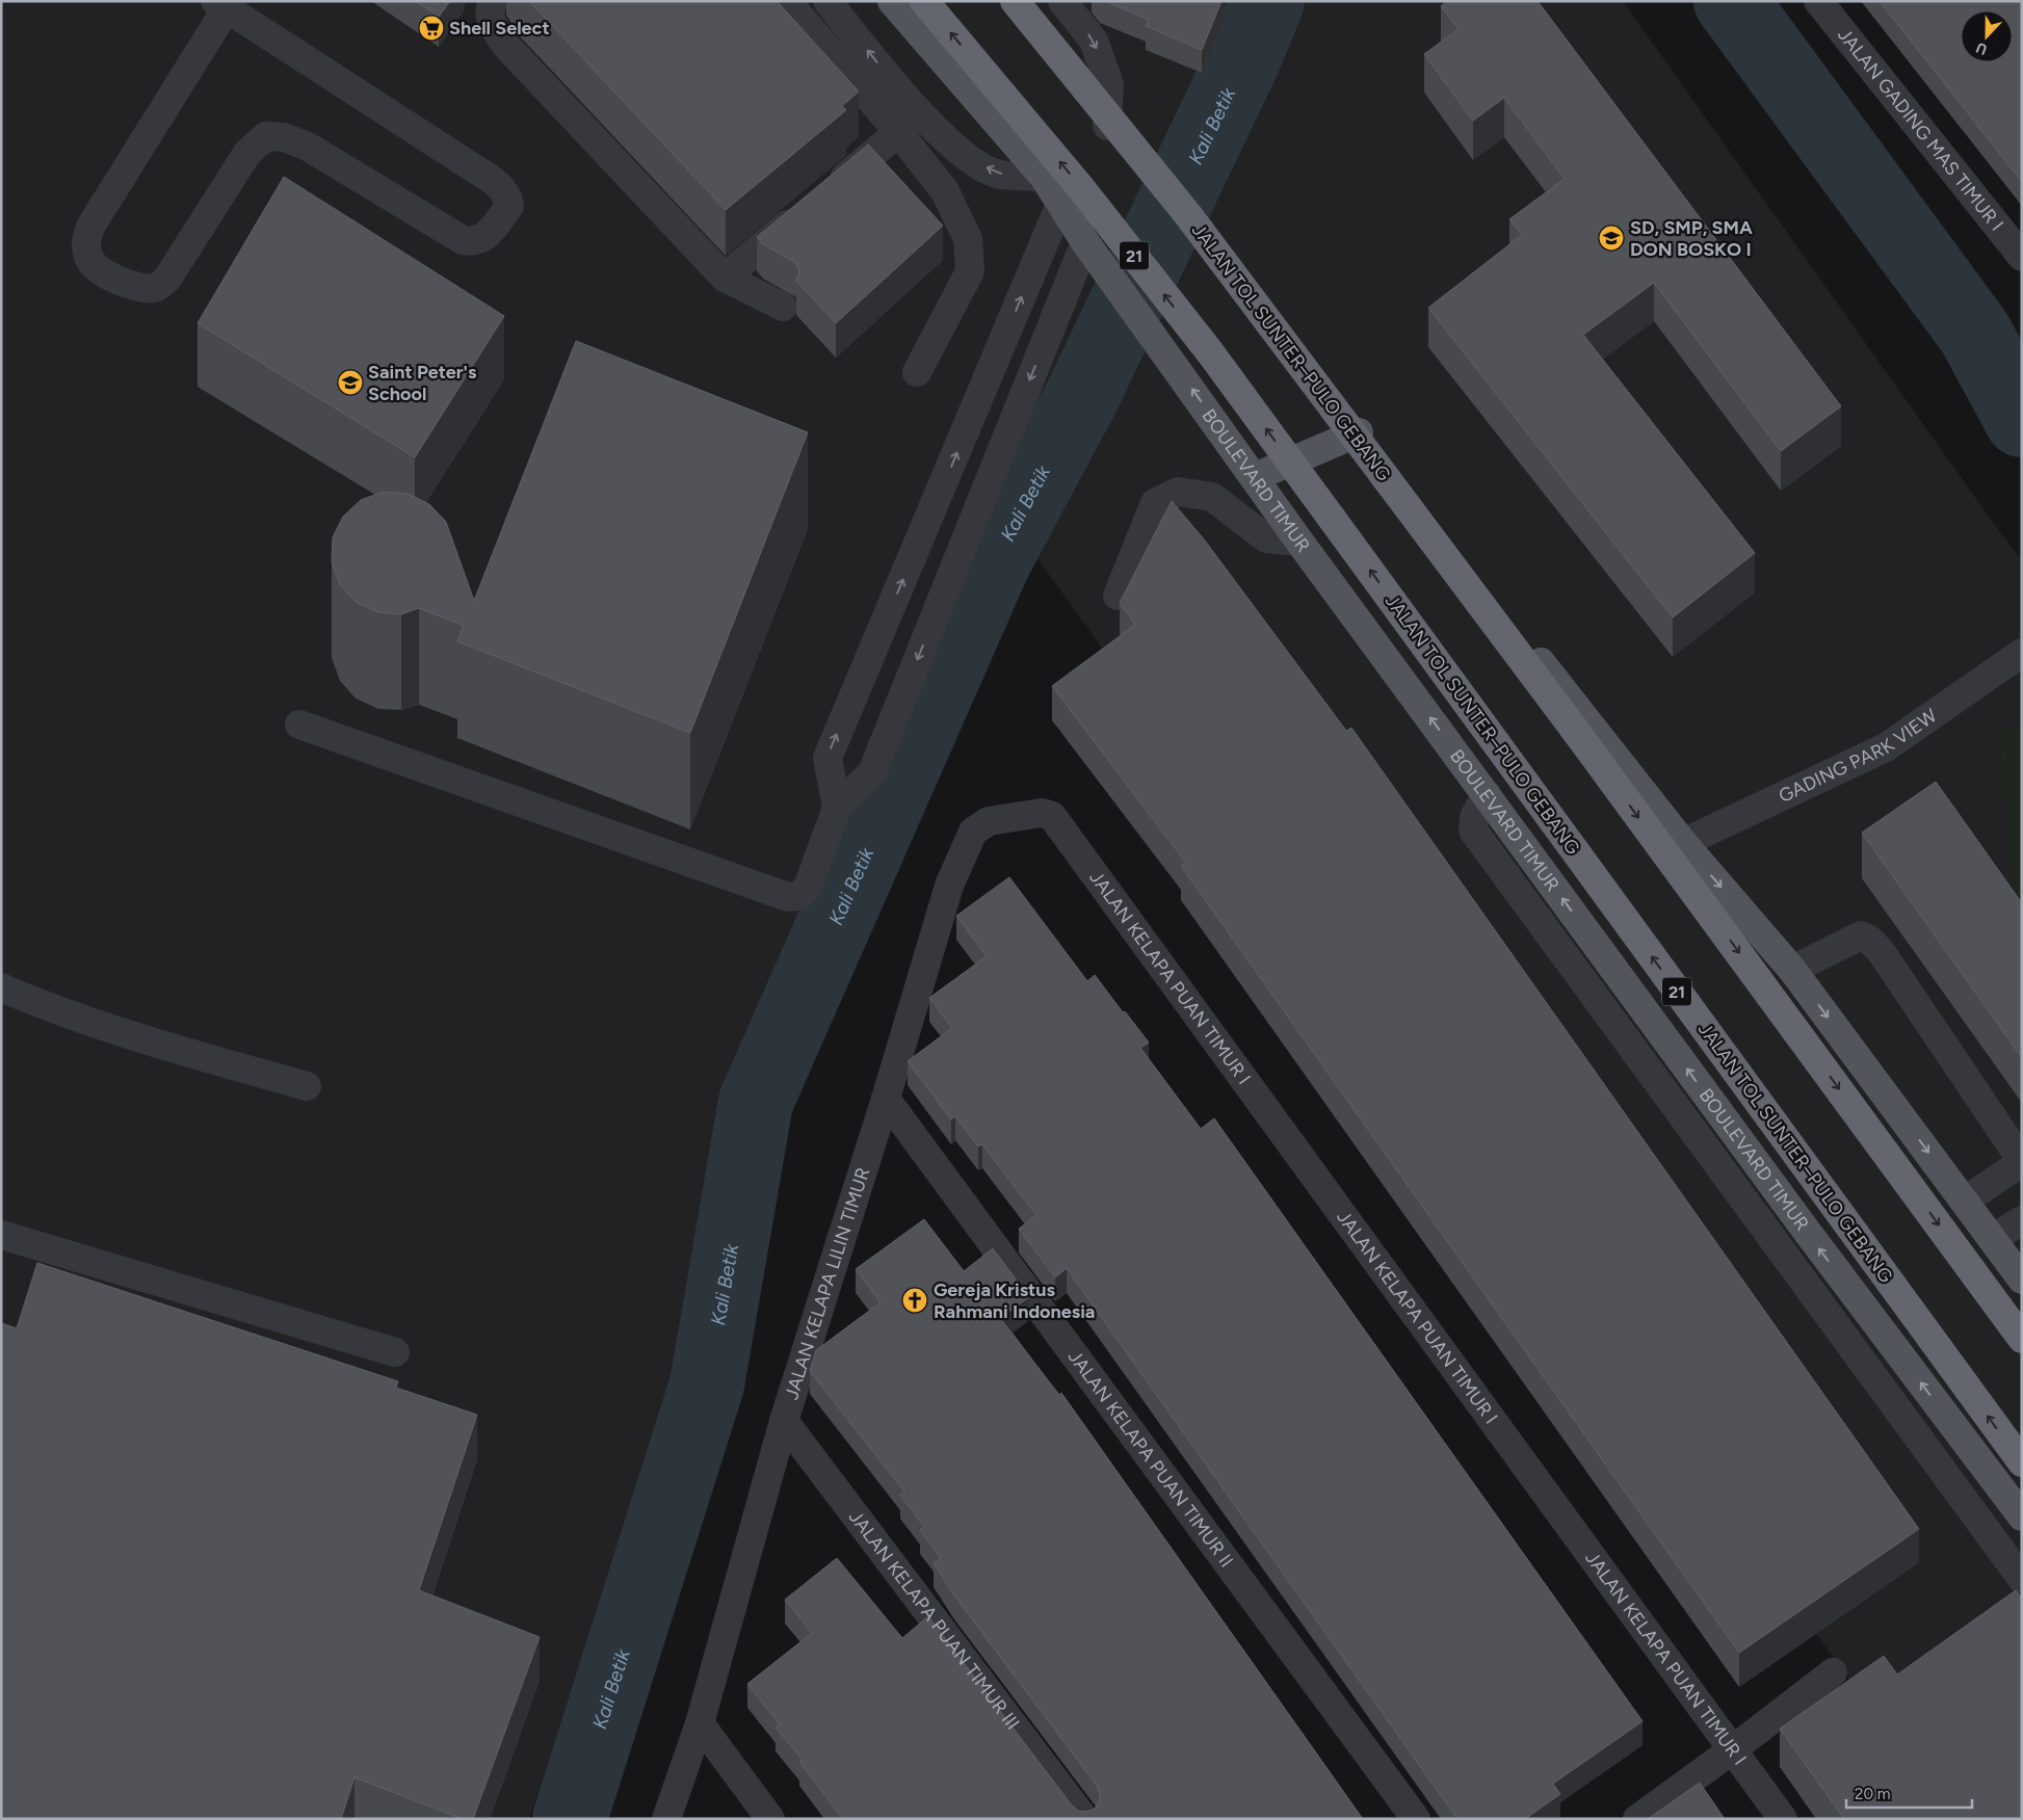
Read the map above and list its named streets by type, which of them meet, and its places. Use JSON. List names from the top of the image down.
{
  "streets": {
    "highway": ["21", "JALAN TOL SUNTER–PULO GEBANG"],
    "main road": ["BOULEVARD TIMUR"],
    "street": [
      "JALAN GADING MAS TIMUR I",
      "GADING PARK VIEW",
      "JALAN KELAPA PUAN TIMUR I",
      "JALAN KELAPA LILIN TIMUR",
      "JALAN KELAPA PUAN TIMUR II",
      "JALAN KELAPA PUAN TIMUR III"
    ]
  },
  "crossings": [
    ["JALAN KELAPA PUAN TIMUR I", "JALAN KELAPA LILIN TIMUR"],
    ["JALAN KELAPA LILIN TIMUR", "JALAN KELAPA PUAN TIMUR II"],
    ["JALAN KELAPA LILIN TIMUR", "JALAN KELAPA PUAN TIMUR III"]
  ],
  "water": ["Kali Betik"],
  "places": {
    "supermarket": ["Shell Select"],
    "school or university": ["SD, SMP, SMA DON BOSKO I", "Saint Peter's School"],
    "church": ["Gereja Kristus Rahmani Indonesia"]
  },
  "scale_bar": "20 m",
  "north": "bottom"
}
